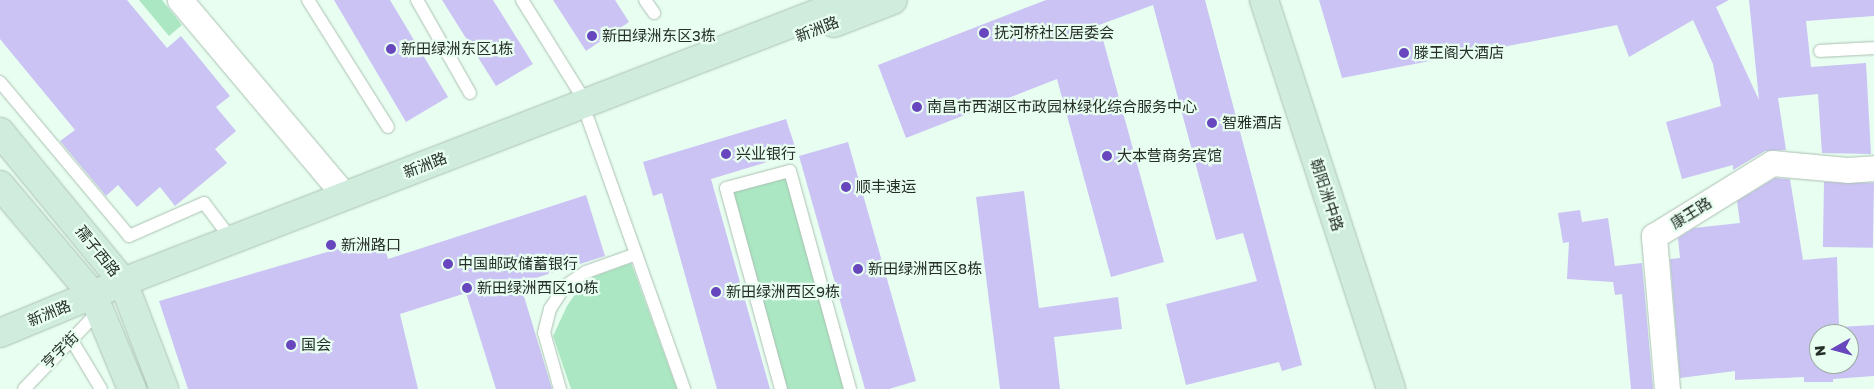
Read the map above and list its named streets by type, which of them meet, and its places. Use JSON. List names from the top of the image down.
{
  "streets": {
    "main road": ["新洲路", "朝阳洲中路", "孺子西路"],
    "street": ["康王路"],
    "lane": ["亨字街"]
  },
  "crossings": [
    ["新洲路", "孺子西路"],
    ["新洲路", "亨字街"]
  ],
  "places": [
    "抚河桥社区居委会",
    "新田绿洲东区3栋",
    "新田绿洲东区1栋",
    "滕王阁大酒店",
    "南昌市西湖区市政园林绿化综合服务中心",
    "智雅酒店",
    "兴业银行",
    "大本营商务宾馆",
    "顺丰速运",
    "新洲路口",
    "中国邮政储蓄银行",
    "新田绿洲西区8栋",
    "新田绿洲西区10栋",
    "新田绿洲西区9栋",
    "国会"
  ],
  "north": "left"
}
